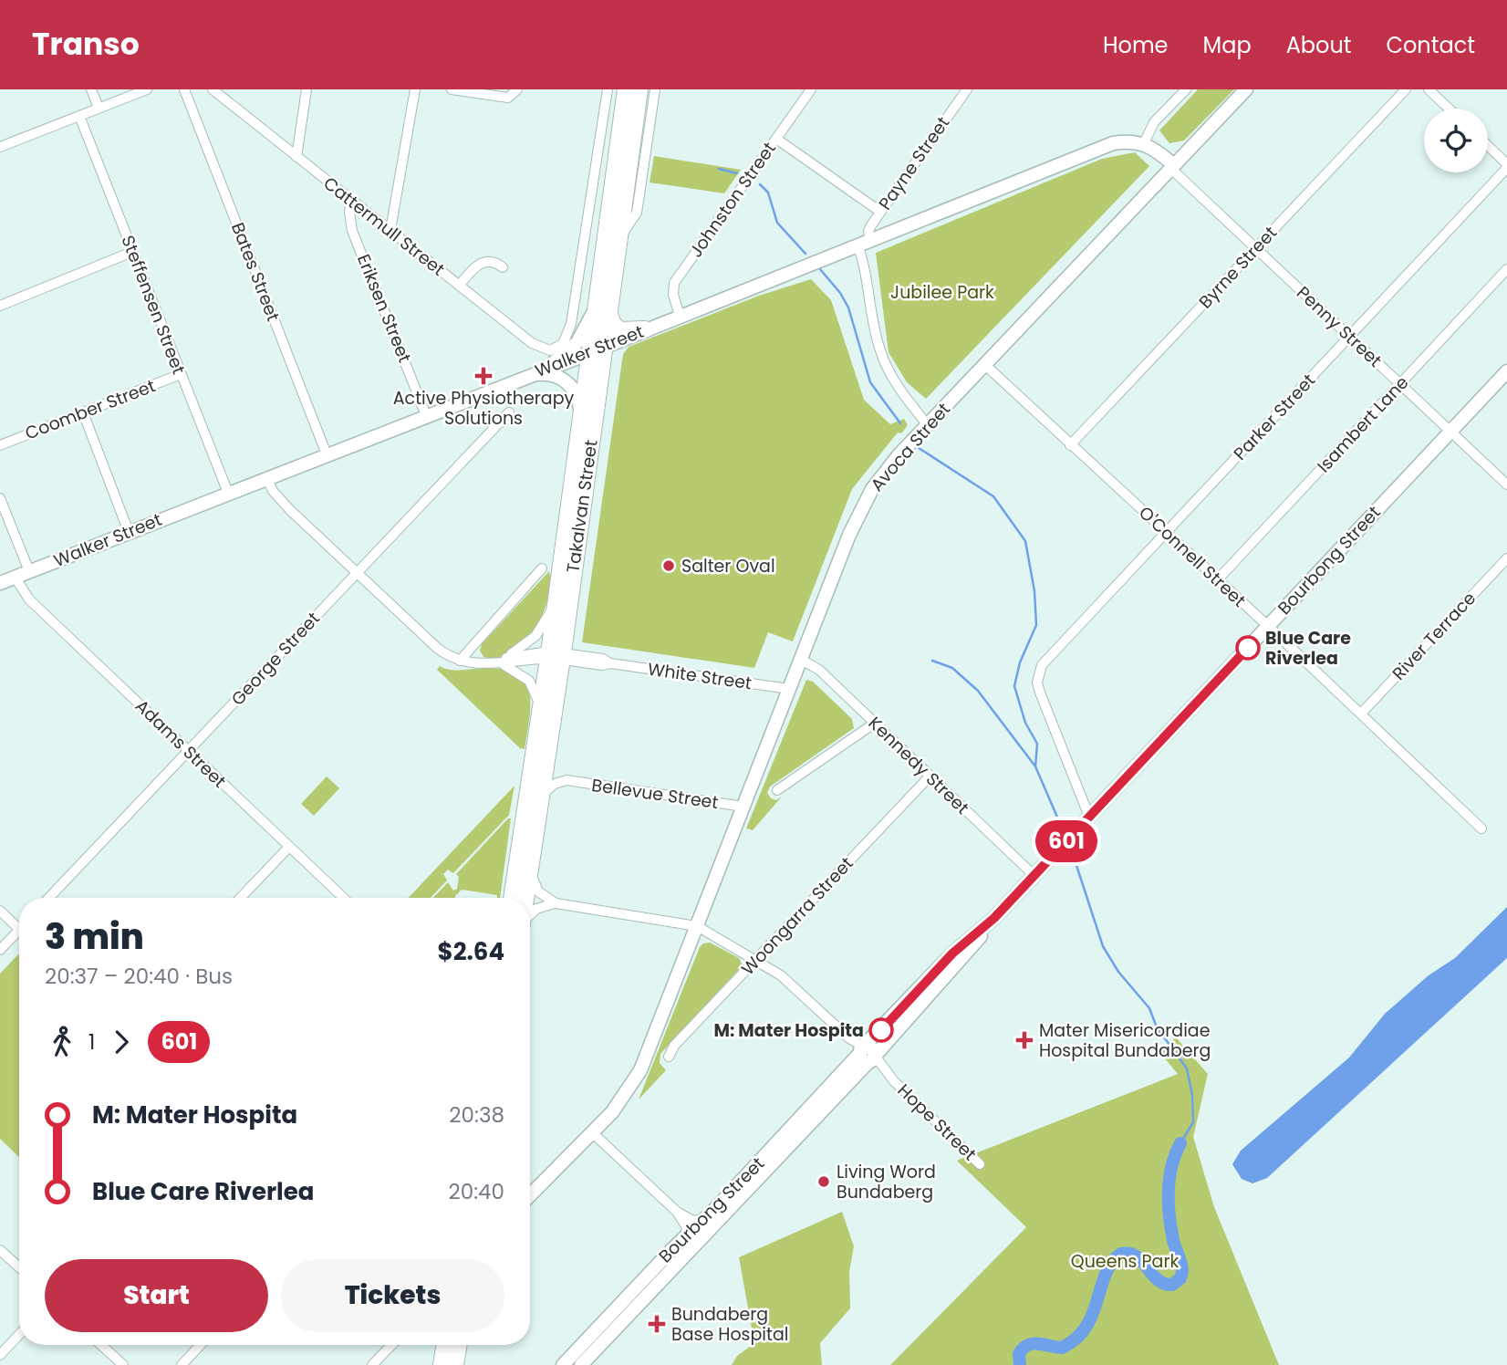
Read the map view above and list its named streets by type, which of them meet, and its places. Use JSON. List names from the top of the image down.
{
  "streets": {
    "highway": ["Takalvan Street"],
    "street": [
      "Payne Street",
      "Johnston Street",
      "Cattermull Street",
      "Byrne Street",
      "Bates Street",
      "Steffensen Street",
      "Eriksen Street",
      "Penny Street",
      "Walker Street",
      "Coomber Street",
      "Parker Street",
      "Isambert Lane",
      "Avoca Street",
      "O'Connell Street",
      "Bourbong Street",
      "River Terrace",
      "George Street",
      "White Street",
      "Adams Street",
      "Kennedy Street",
      "Bellevue Street",
      "Woongarra Street",
      "Hope Street"
    ]
  },
  "crossings": [
    ["Payne Street", "Walker Street"],
    ["Johnston Street", "Walker Street"],
    ["Cattermull Street", "Eriksen Street"],
    ["Byrne Street", "Penny Street"],
    ["Byrne Street", "O'Connell Street"],
    ["Bates Street", "Walker Street"],
    ["Steffensen Street", "Walker Street"],
    ["Steffensen Street", "Coomber Street"],
    ["Eriksen Street", "Walker Street"],
    ["Penny Street", "Parker Street"],
    ["Penny Street", "Isambert Lane"],
    ["Penny Street", "Avoca Street"],
    ["Penny Street", "Bourbong Street"],
    ["Walker Street", "Takalvan Street"],
    ["Walker Street", "Adams Street"],
    ["Parker Street", "O'Connell Street"],
    ["Parker Street", "Bourbong Street"],
    ["Isambert Lane", "O'Connell Street"],
    ["Avoca Street", "O'Connell Street"],
    ["Avoca Street", "White Street"],
    ["Avoca Street", "Kennedy Street"],
    ["Avoca Street", "Bellevue Street"],
    ["Avoca Street", "Hope Street"],
    ["Takalvan Street", "White Street"],
    ["Takalvan Street", "Bellevue Street"],
    ["O'Connell Street", "Bourbong Street"],
    ["O'Connell Street", "River Terrace"],
    ["Bourbong Street", "Kennedy Street"],
    ["Bourbong Street", "Hope Street"],
    ["George Street", "Adams Street"],
    ["Kennedy Street", "Woongarra Street"],
    ["Woongarra Street", "Hope Street"]
  ],
  "parks": ["Jubilee Park", "Queens Park"],
  "places": {
    "health": ["Active Physiotherapy Solutions", "Mater Misericordiae Hospital Bundaberg", "Bundaberg Base Hospital"],
    "other": [
      "Salter Oval",
      "Blue Care Riverlea",
      "M: Mater Hospita",
      "Living Word Bundaberg"
    ]
  },
  "lines": ["bus line 601"],
  "page": {
    "header": "Transo",
    "nav": [
      "Home",
      "Map",
      "About",
      "Contact"
    ],
    "on_map": "601",
    "heading": ["3 min", "20:37 – 20:40 · Bus", "$2.64"],
    "legs": ["1", "601"],
    "list": [
      {
        "name": "M: Mater Hospita",
        "value": "20:38"
      },
      {
        "name": "Blue Care Riverlea",
        "value": "20:40"
      }
    ],
    "buttons": ["Start", "Tickets"]
  }
}
